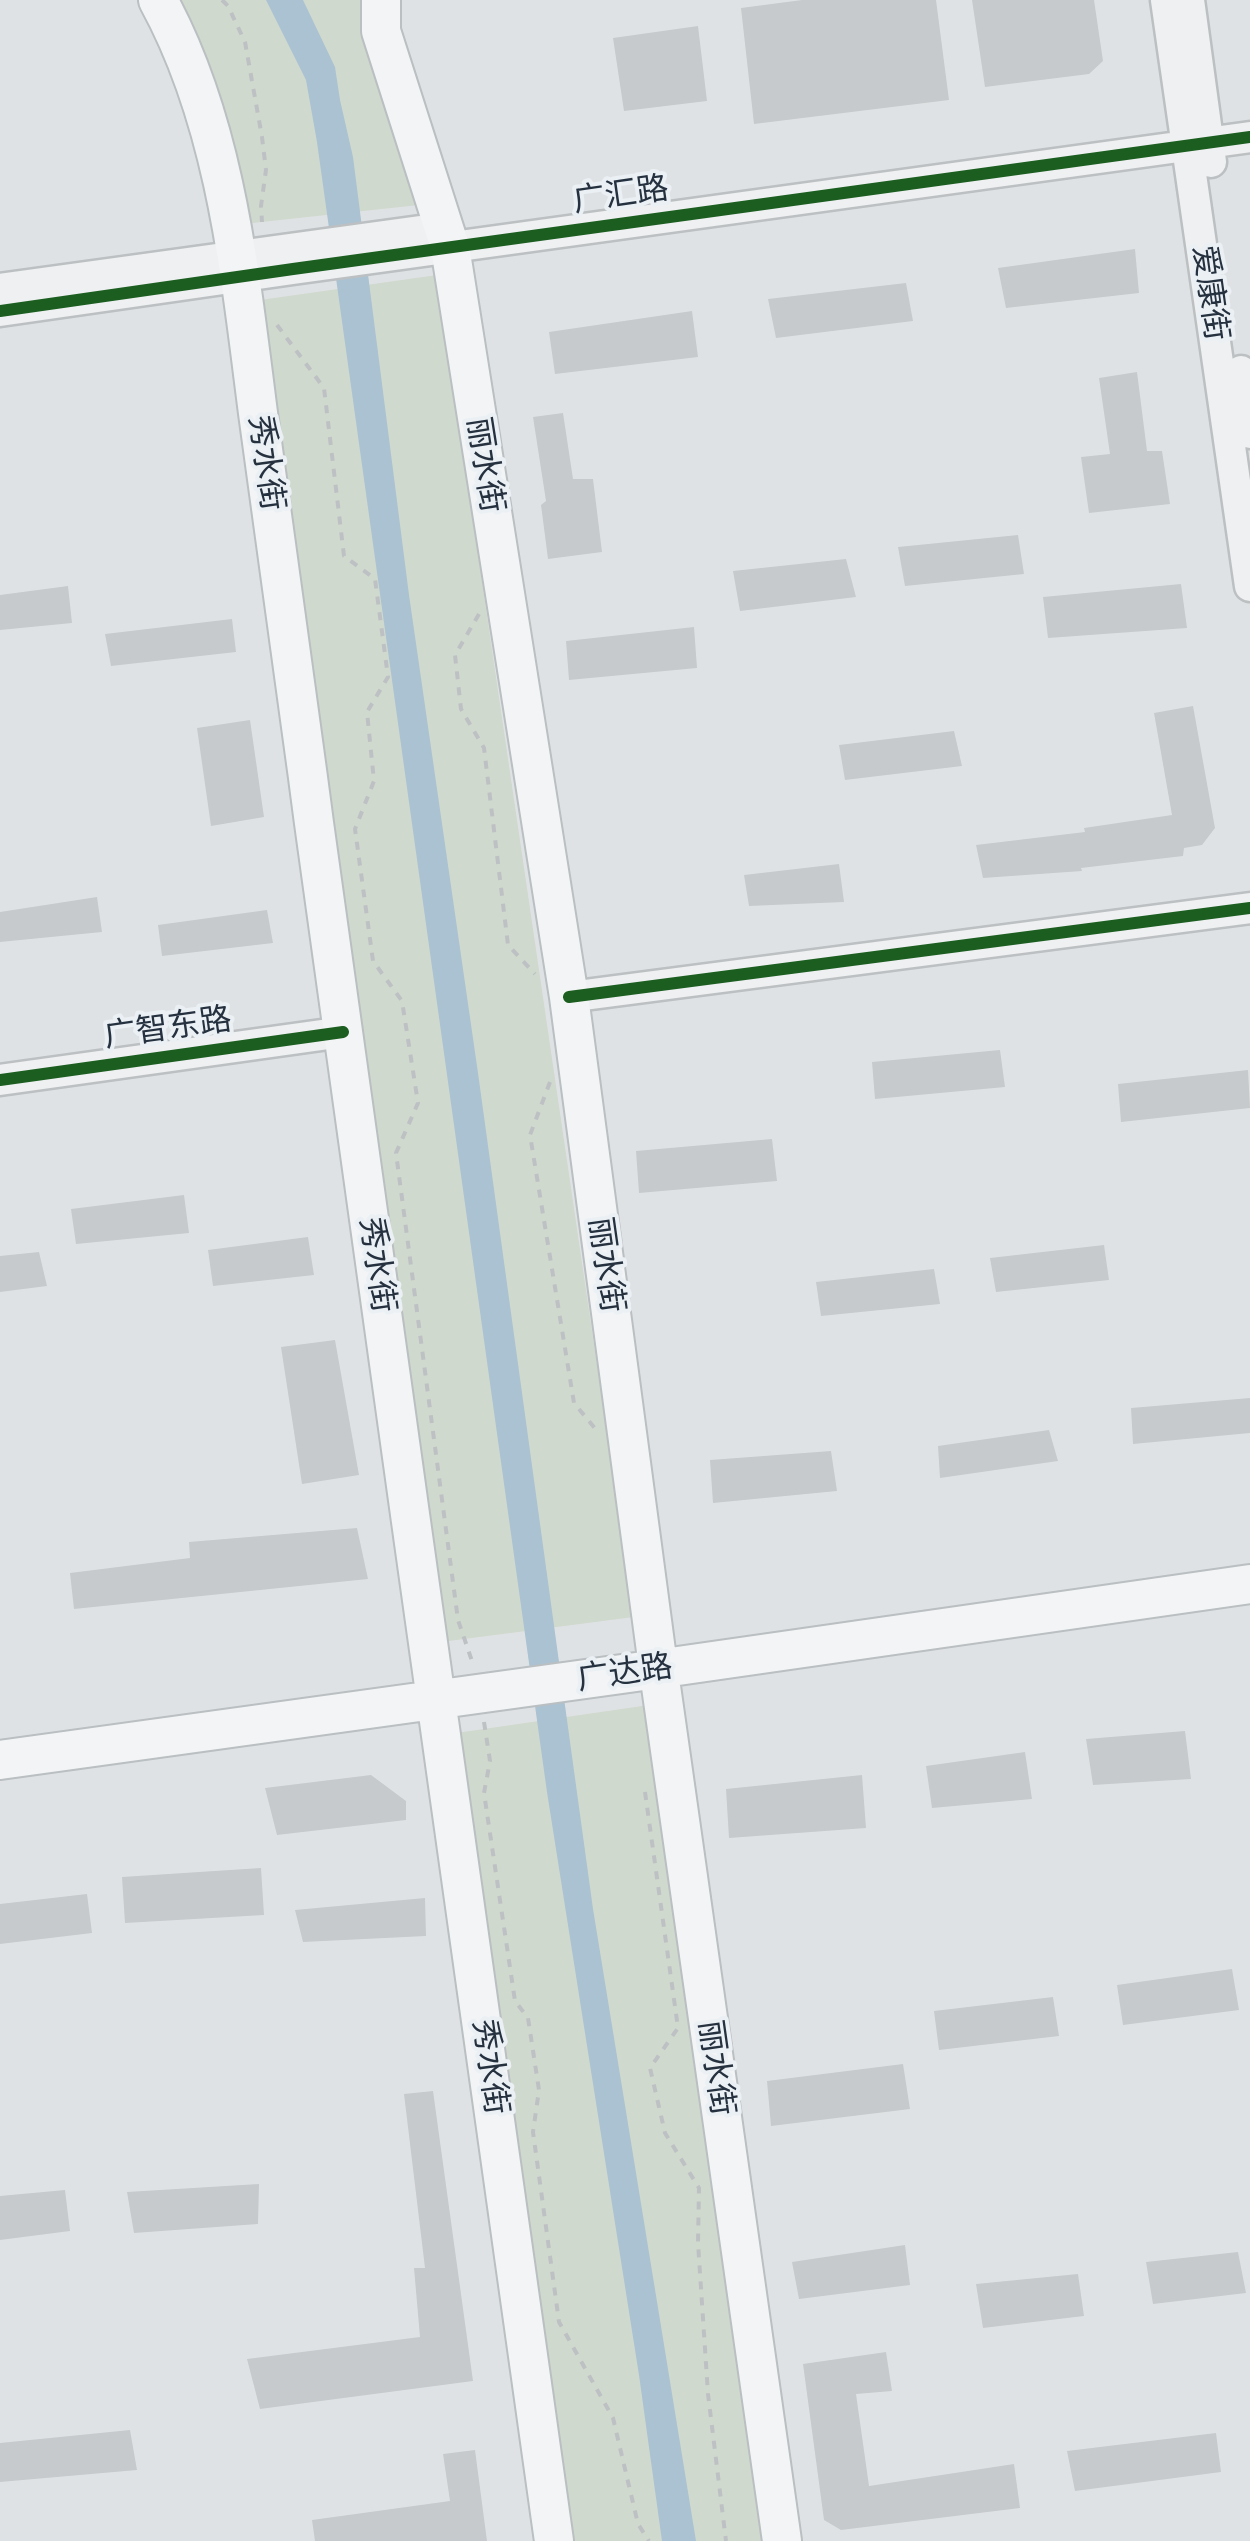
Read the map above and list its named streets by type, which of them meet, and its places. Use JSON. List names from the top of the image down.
{
  "streets": {
    "main road": ["秀水街", "丽水街", "广达路"],
    "street": ["广汇路", "爱康街", "广智东路"]
  },
  "crossings": [
    ["广汇路", "爱康街"],
    ["广汇路", "秀水街"],
    ["广汇路", "丽水街"],
    ["秀水街", "广智东路"],
    ["秀水街", "广达路"],
    ["丽水街", "广达路"]
  ]
}
